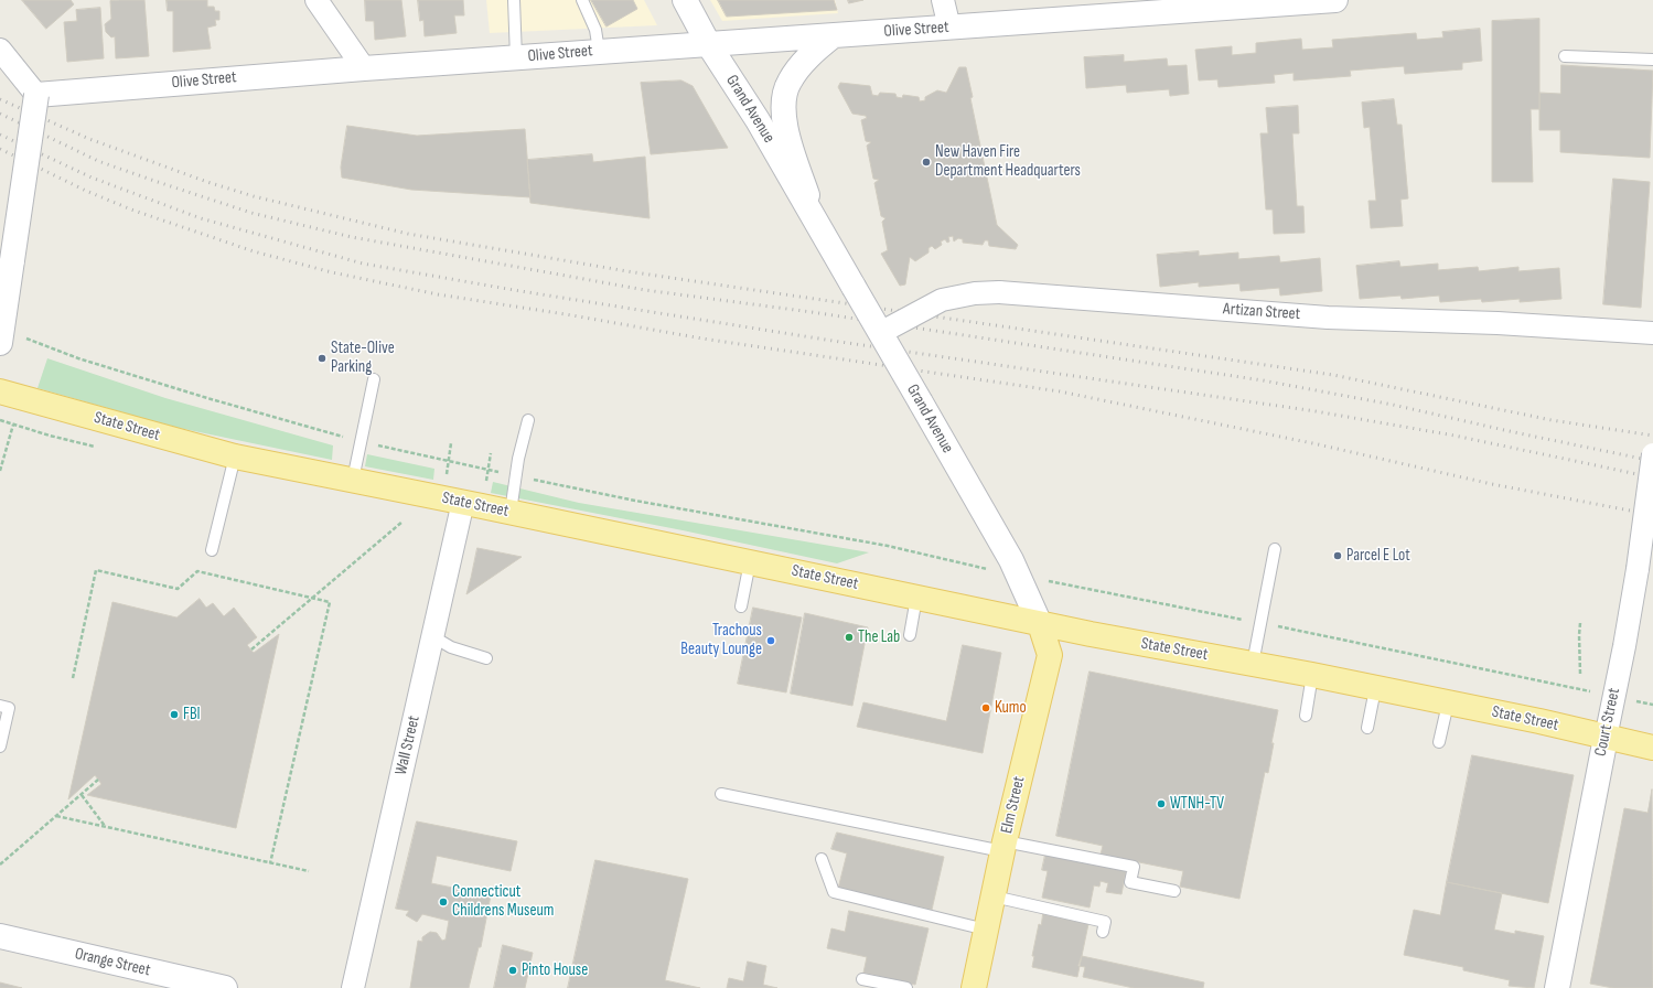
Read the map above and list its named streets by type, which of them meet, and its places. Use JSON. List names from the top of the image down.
{
  "streets": {
    "main road": ["State Street", "Elm Street"],
    "street": [
      "Olive Street",
      "Grand Avenue",
      "Artizan Street",
      "Court Street",
      "Wall Street",
      "Orange Street"
    ]
  },
  "crossings": [
    ["Olive Street", "Grand Avenue"],
    ["Grand Avenue", "Artizan Street"],
    ["Grand Avenue", "State Street"],
    ["Grand Avenue", "Elm Street"],
    ["State Street", "Court Street"],
    ["State Street", "Wall Street"],
    ["State Street", "Elm Street"]
  ],
  "places": [
    "New Haven Fire Department Headquarters",
    "State-Olive Parking",
    "Parcel E Lot",
    "The Lab",
    "Trachous Beauty Lounge",
    "Kumo",
    "FBI",
    "WTNH-TV",
    "Connecticut Childrens Museum",
    "Pinto House"
  ]
}
